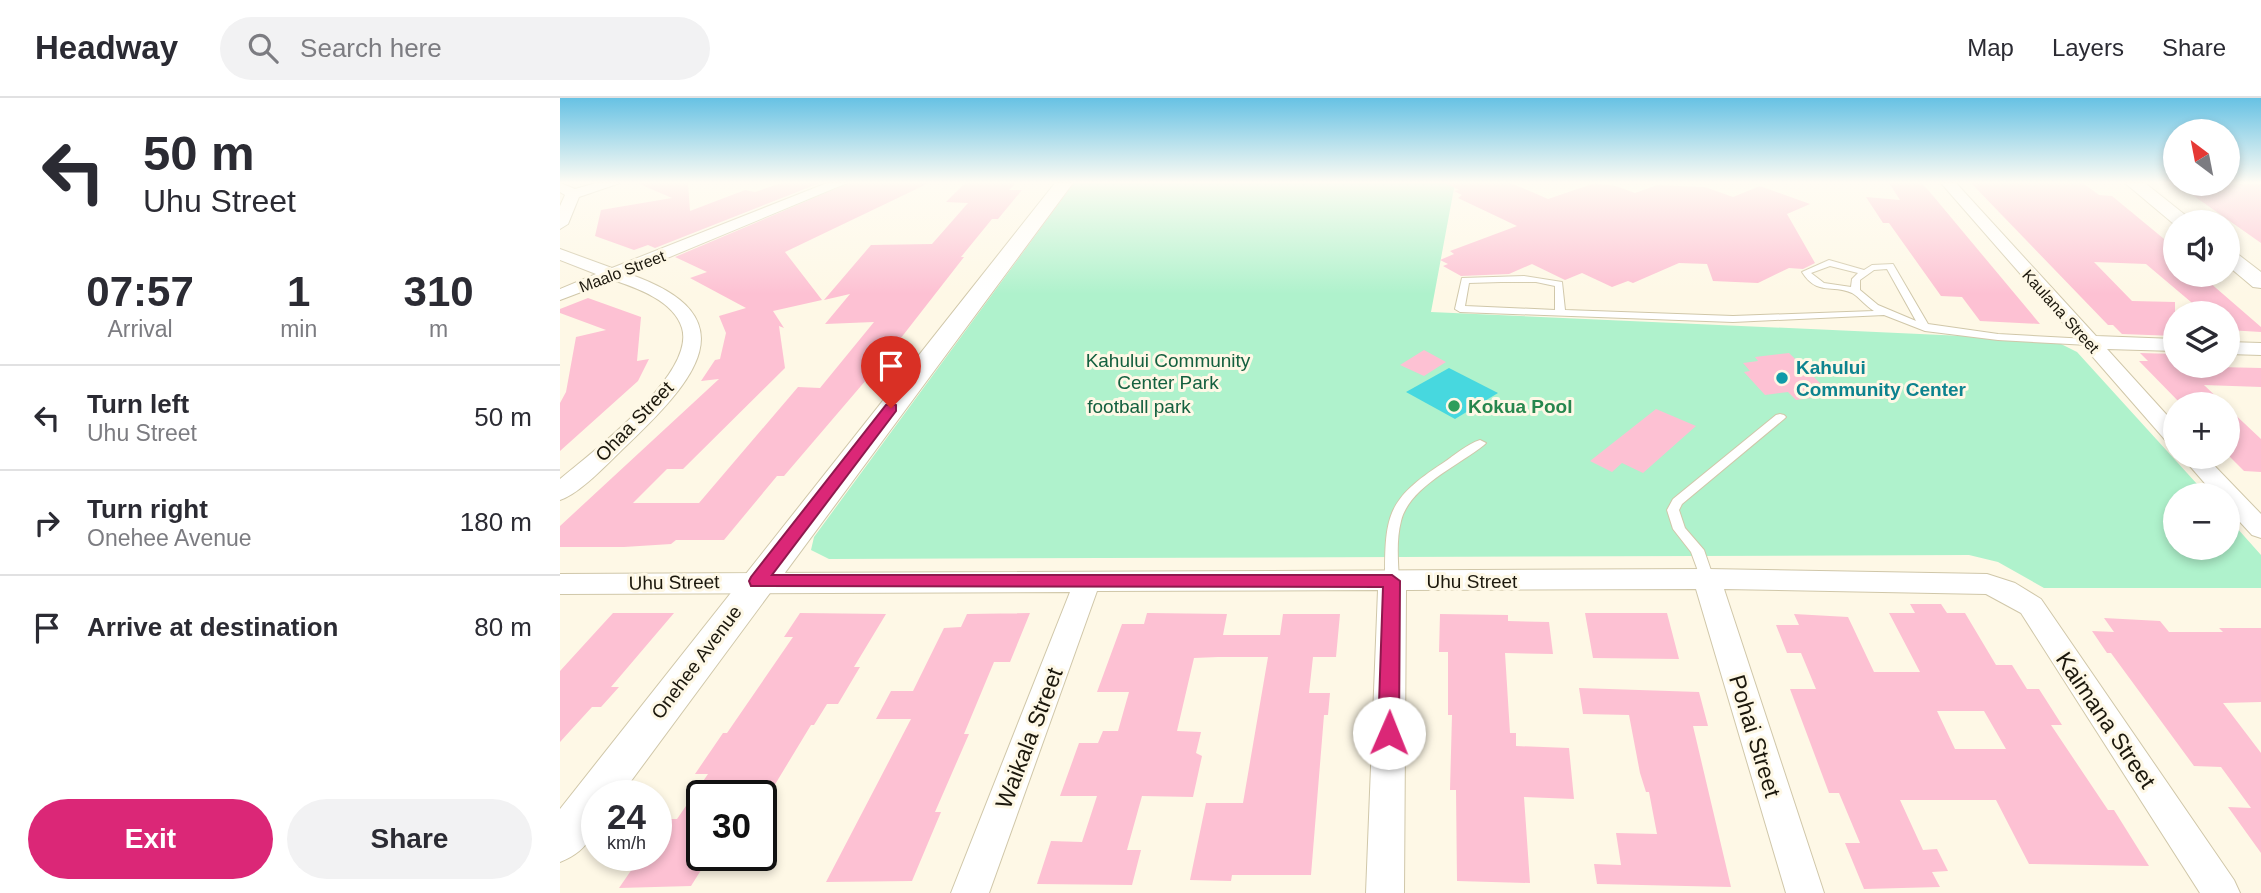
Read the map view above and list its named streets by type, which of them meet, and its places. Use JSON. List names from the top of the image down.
{
  "streets": {
    "street": [
      "Maalo Street",
      "Kaulana Street",
      "Ohaa Street",
      "Uhu Street",
      "Onehee Avenue",
      "Kaimana Street",
      "Pohai Street",
      "Waikala Street"
    ]
  },
  "crossings": [
    ["Maalo Street", "Ohaa Street"],
    ["Uhu Street", "Onehee Avenue"],
    ["Uhu Street", "Kaimana Street"],
    ["Uhu Street", "Pohai Street"],
    ["Uhu Street", "Waikala Street"]
  ],
  "parks": ["Kahului Community Center Park", "football park"],
  "places": ["Kahului Community Center", "Kokua Pool"],
  "north": "top left",
  "page": {
    "header": "Headway",
    "search": "Search here",
    "nav": ["Map", "Layers", "Share"],
    "turn": ["50 m", "Uhu Street"],
    "map_buttons": ["+", "−"],
    "eta": [
      "07:57",
      "Arrival",
      "1",
      "min",
      "310",
      "m"
    ],
    "list": [
      {
        "name": "Turn left",
        "note": "Uhu Street",
        "value": "50 m"
      },
      {
        "name": "Turn right",
        "note": "Onehee Avenue",
        "value": "180 m"
      },
      {
        "name": "Arrive at destination",
        "value": "80 m"
      }
    ],
    "speed": "24 km/h",
    "limit": "30",
    "buttons": ["Exit", "Share"]
  }
}
